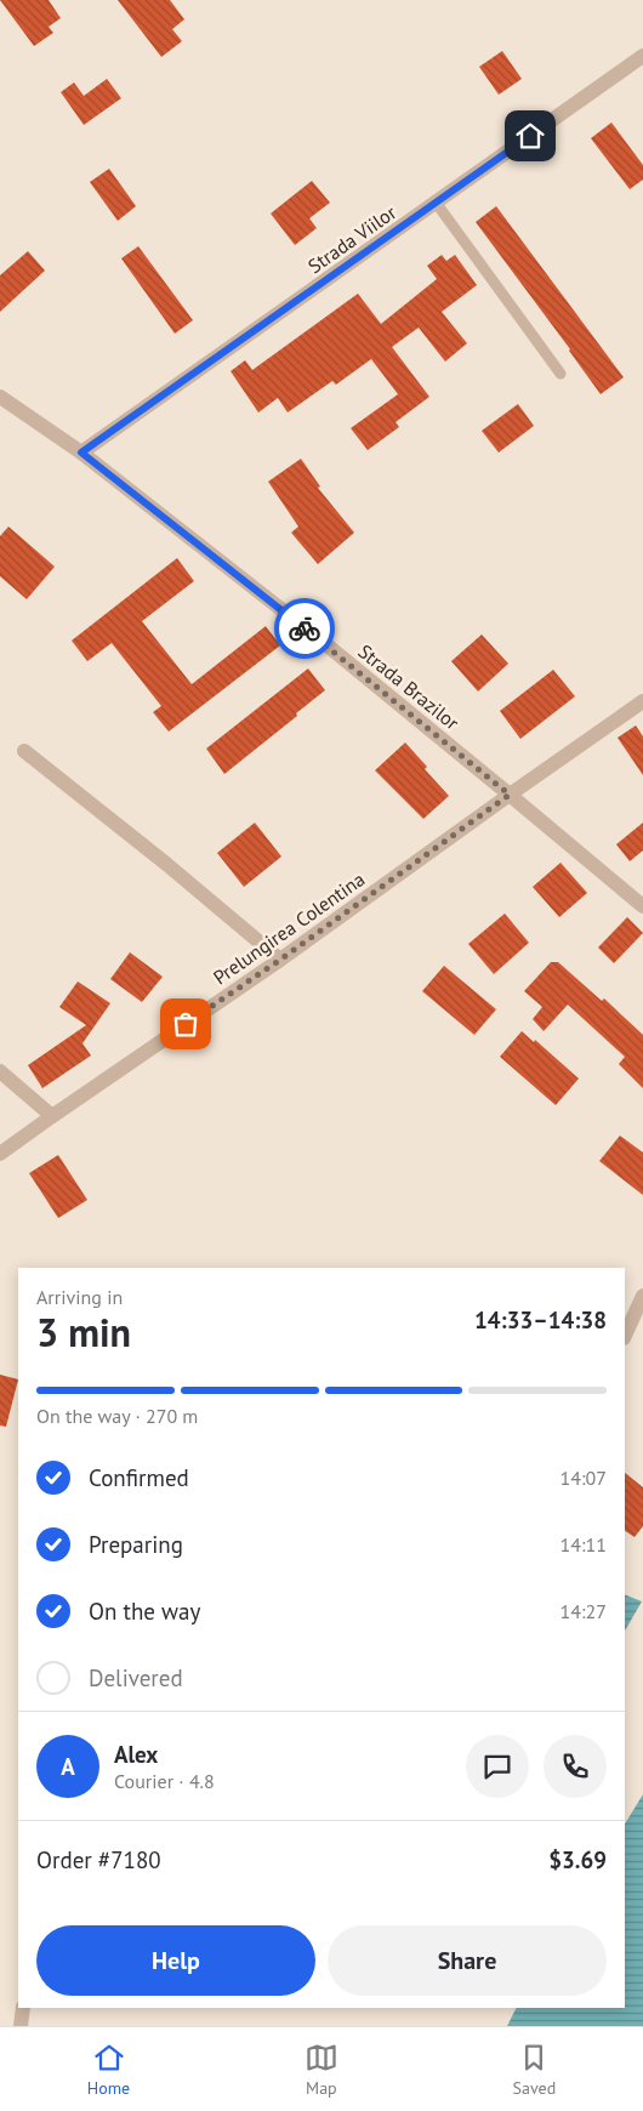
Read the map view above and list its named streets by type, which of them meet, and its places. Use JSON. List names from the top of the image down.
{
  "streets": {
    "street": ["Strada Viilor", "Strada Brazilor", "Prelungirea Colentina"]
  },
  "crossings": [
    ["Strada Viilor", "Strada Brazilor"],
    ["Strada Brazilor", "Prelungirea Colentina"]
  ],
  "page": {
    "heading": ["3 min", "Arriving in", "14:33–14:38"],
    "panel": [
      "Alex",
      "Courier · 4.8",
      "Order #7180",
      "$3.69"
    ],
    "bar": "On the way · 270 m",
    "list": [
      ["Confirmed", "14:07"],
      ["Preparing", "14:11"],
      ["On the way", "14:27"],
      "Delivered"
    ],
    "round": "A",
    "buttons": ["Help", "Share"],
    "tabs": ["Home", "Map", "Saved"]
  }
}
